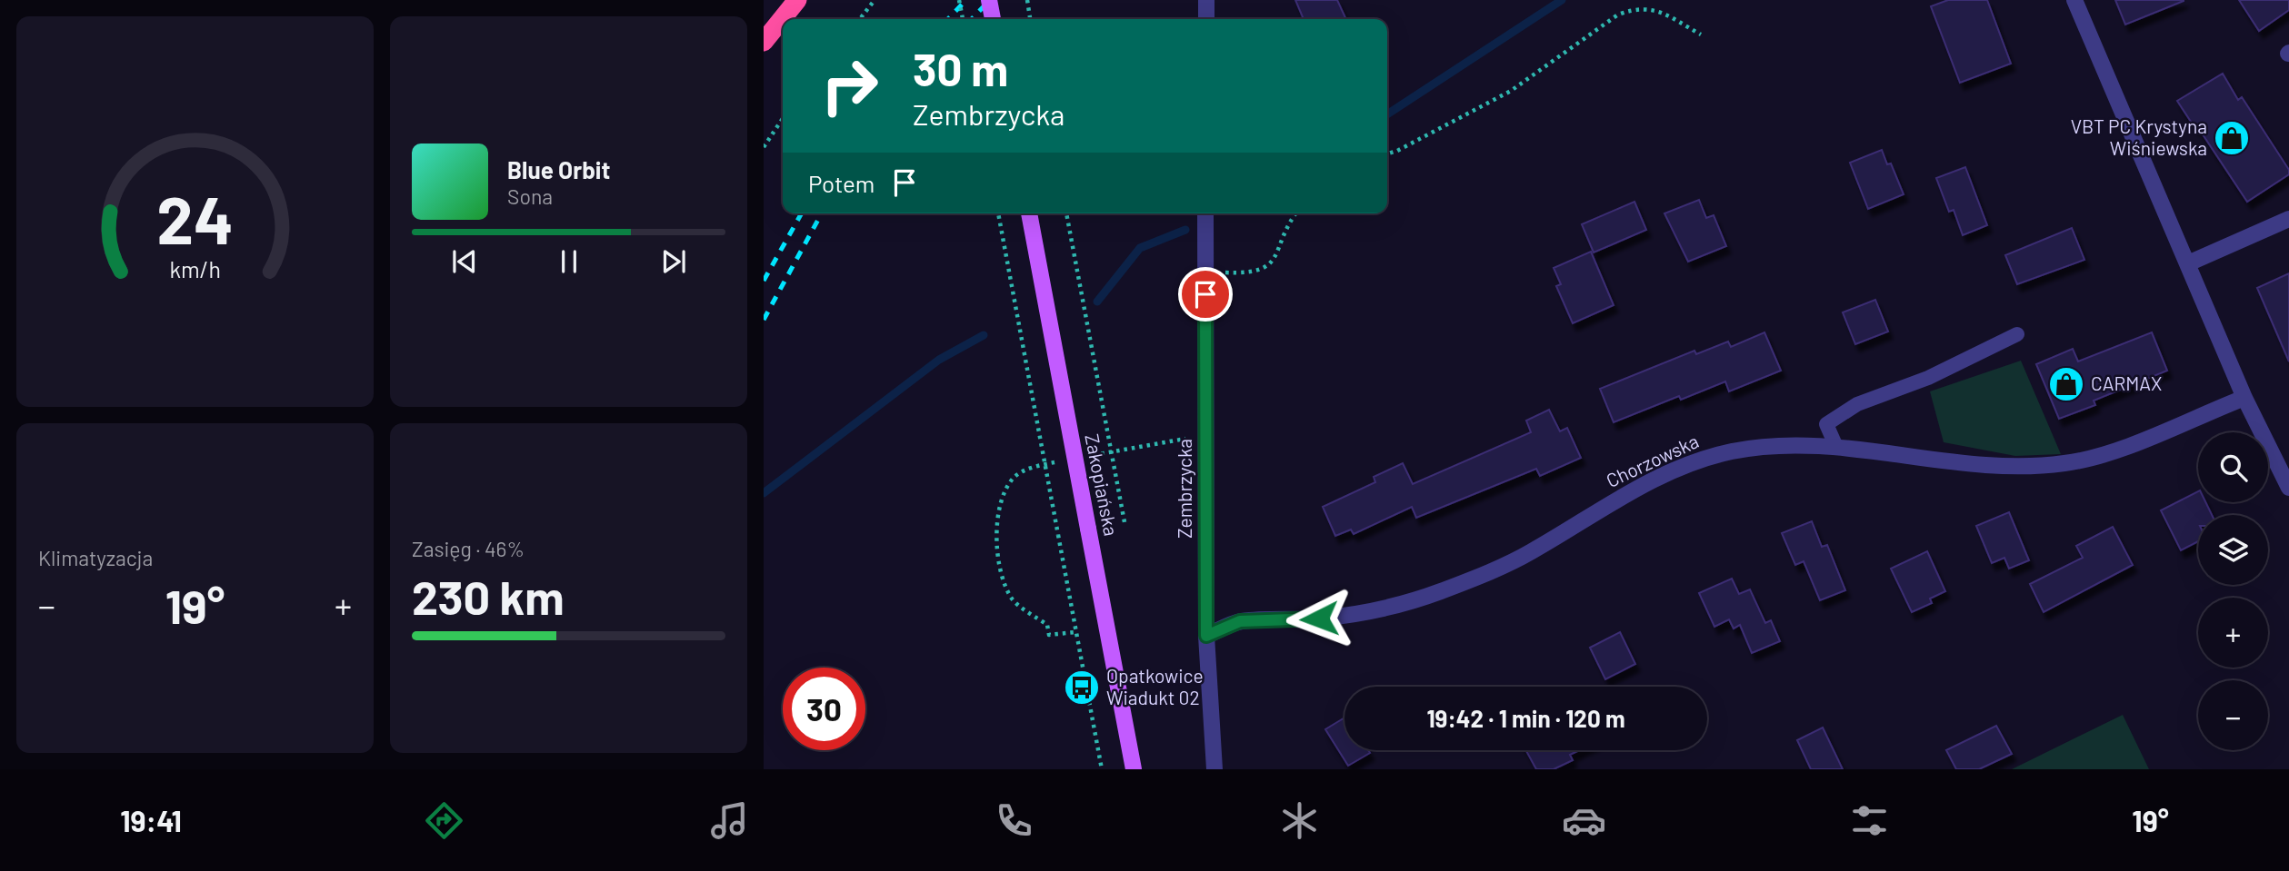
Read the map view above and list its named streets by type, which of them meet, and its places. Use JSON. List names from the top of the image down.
{
  "streets": {
    "main road": ["Zakopiańska"],
    "street": ["Chorzowska", "Zembrzycka"]
  },
  "crossings": [
    ["Chorzowska", "Zembrzycka"]
  ],
  "places": {
    "shop": ["VBT PC Krystyna Wiśniewska", "CARMAX"],
    "bus stop": ["Opatkowice Wiadukt 02"]
  },
  "page": {
    "turn": ["30 m", "Zembrzycka"],
    "song": ["Blue Orbit", "Sona"],
    "then": "Potem",
    "tile": [
      "Klimatyzacja",
      ["Zasięg · 46%", "230 km"]
    ],
    "map_buttons": ["+", "−"],
    "heat": ["−", "19°", "+"],
    "limit": "30",
    "trip": "19:42 · 1 min · 120 m",
    "tabs": ["19:41", "19°"],
    "gauge": ["24", "km/h"]
  }
}
